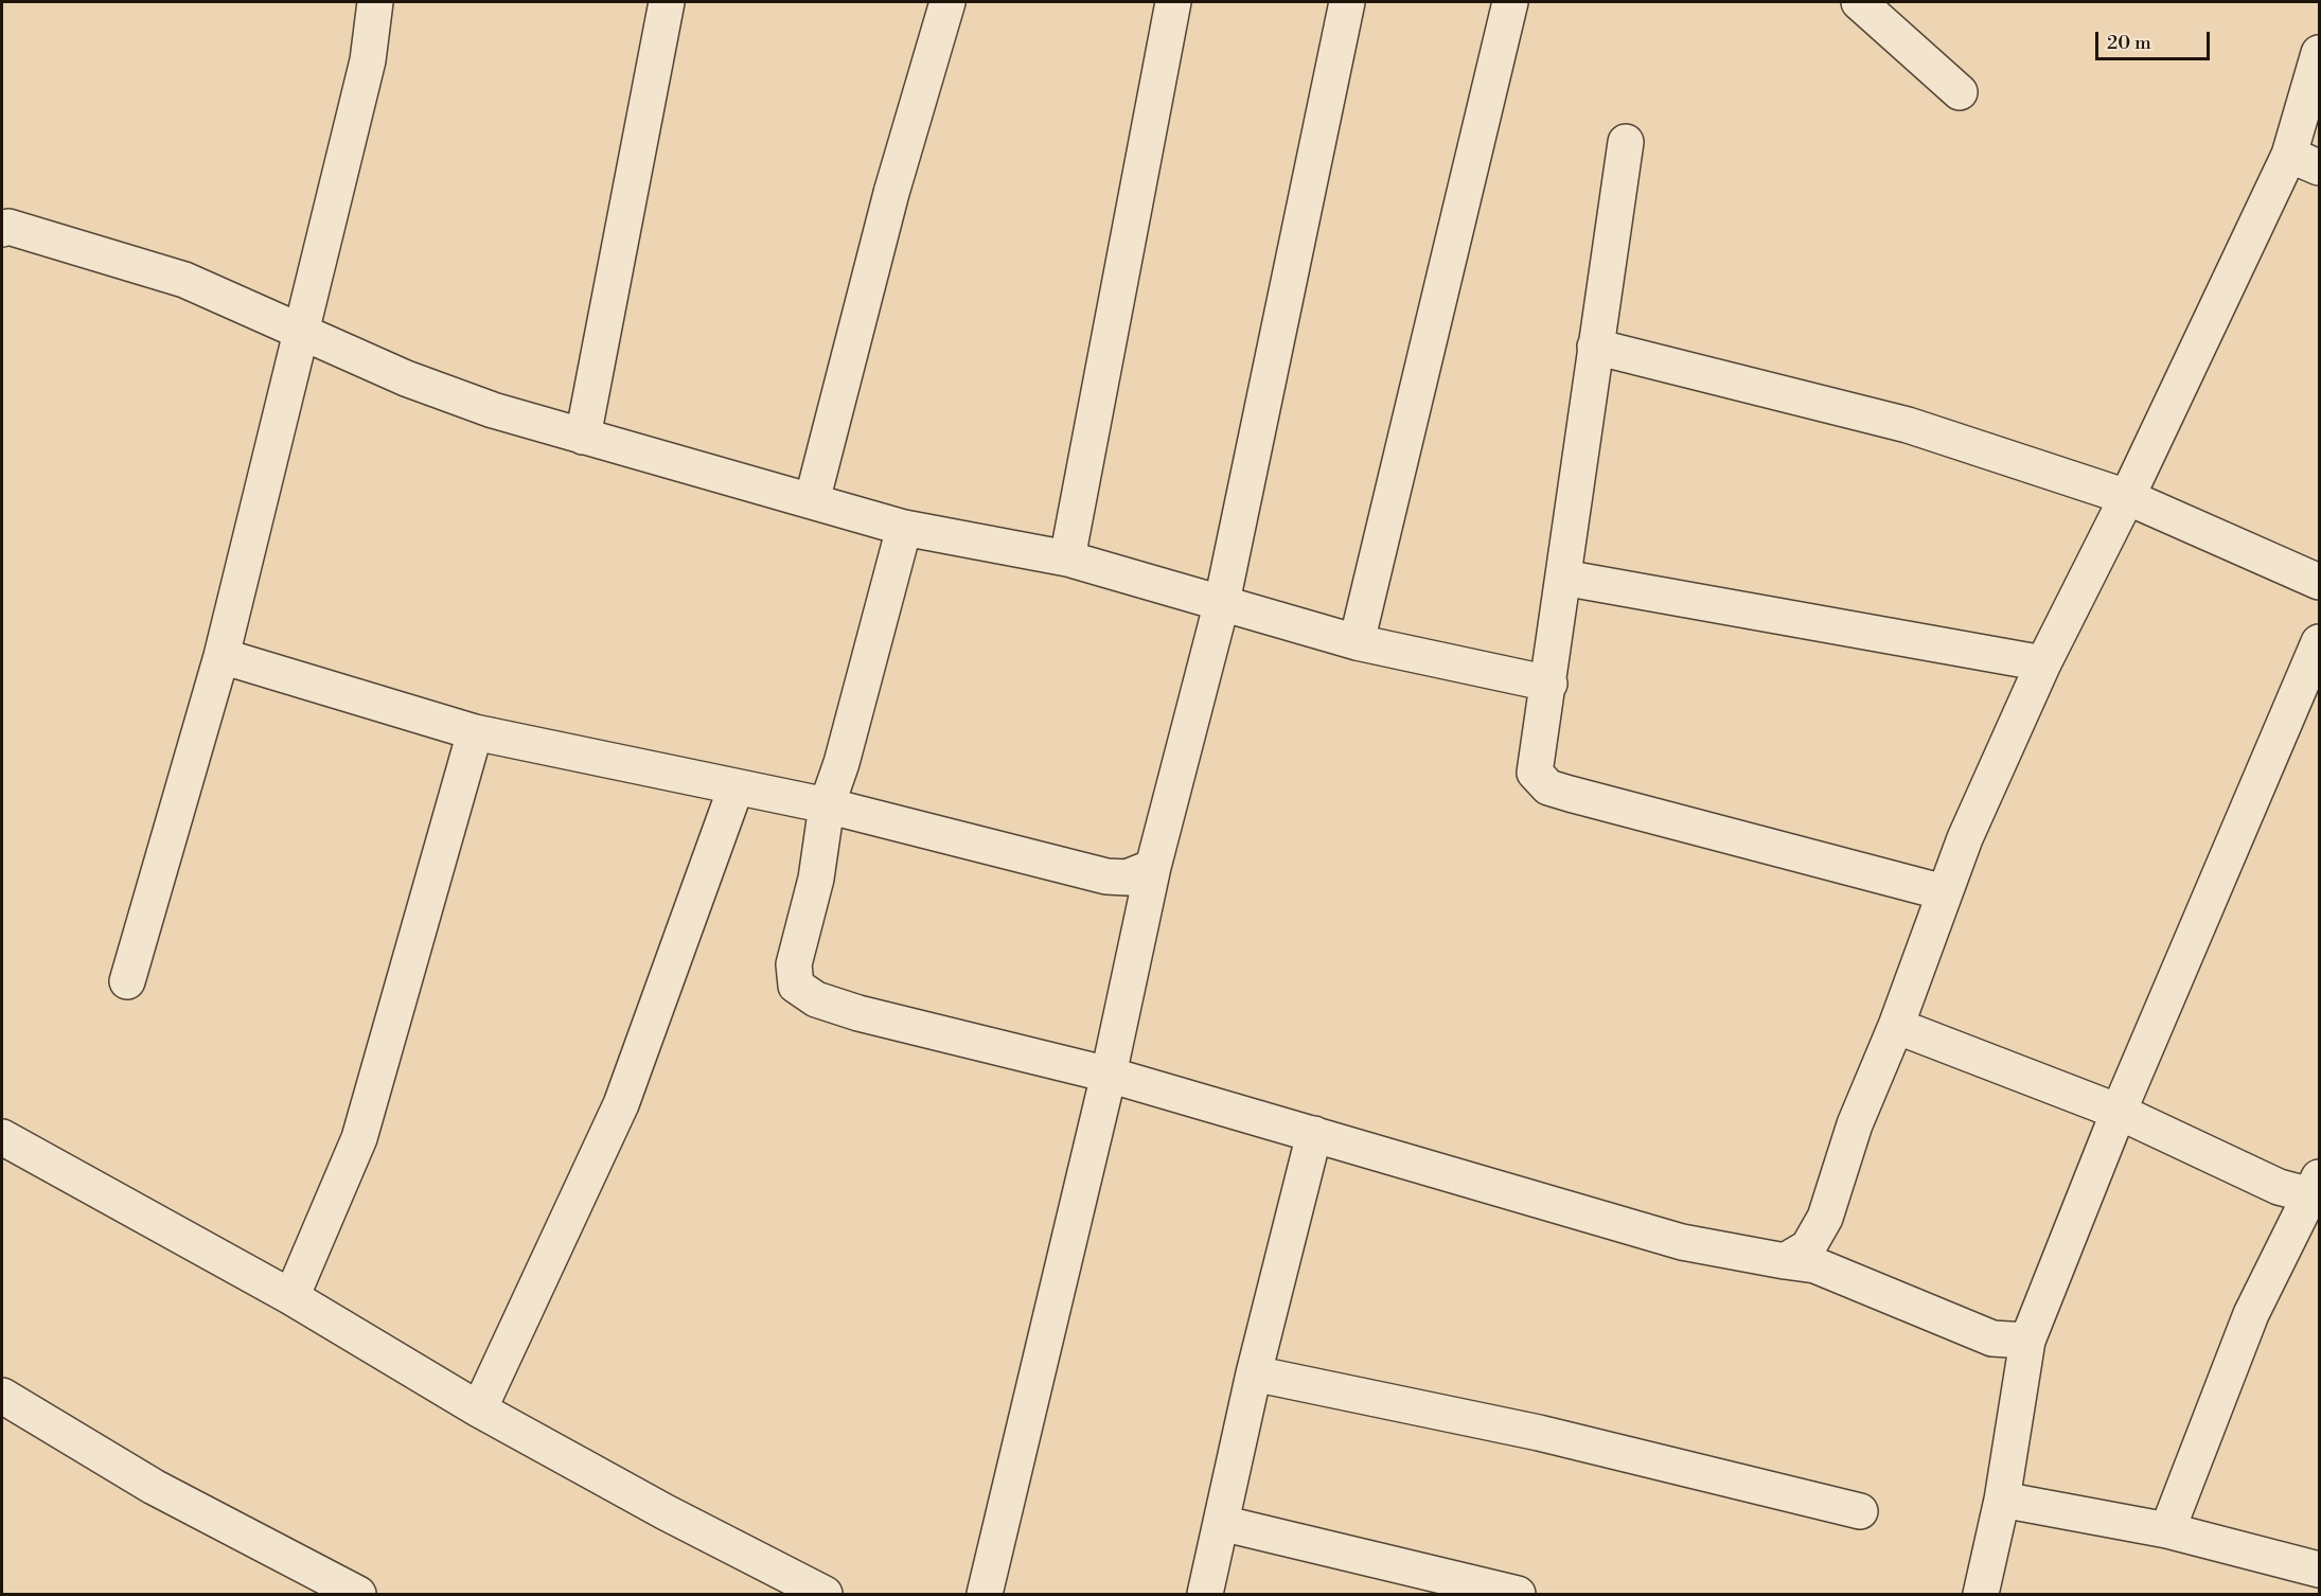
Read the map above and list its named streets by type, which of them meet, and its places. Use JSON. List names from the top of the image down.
{
  "scale_bar": "20 m"
}
